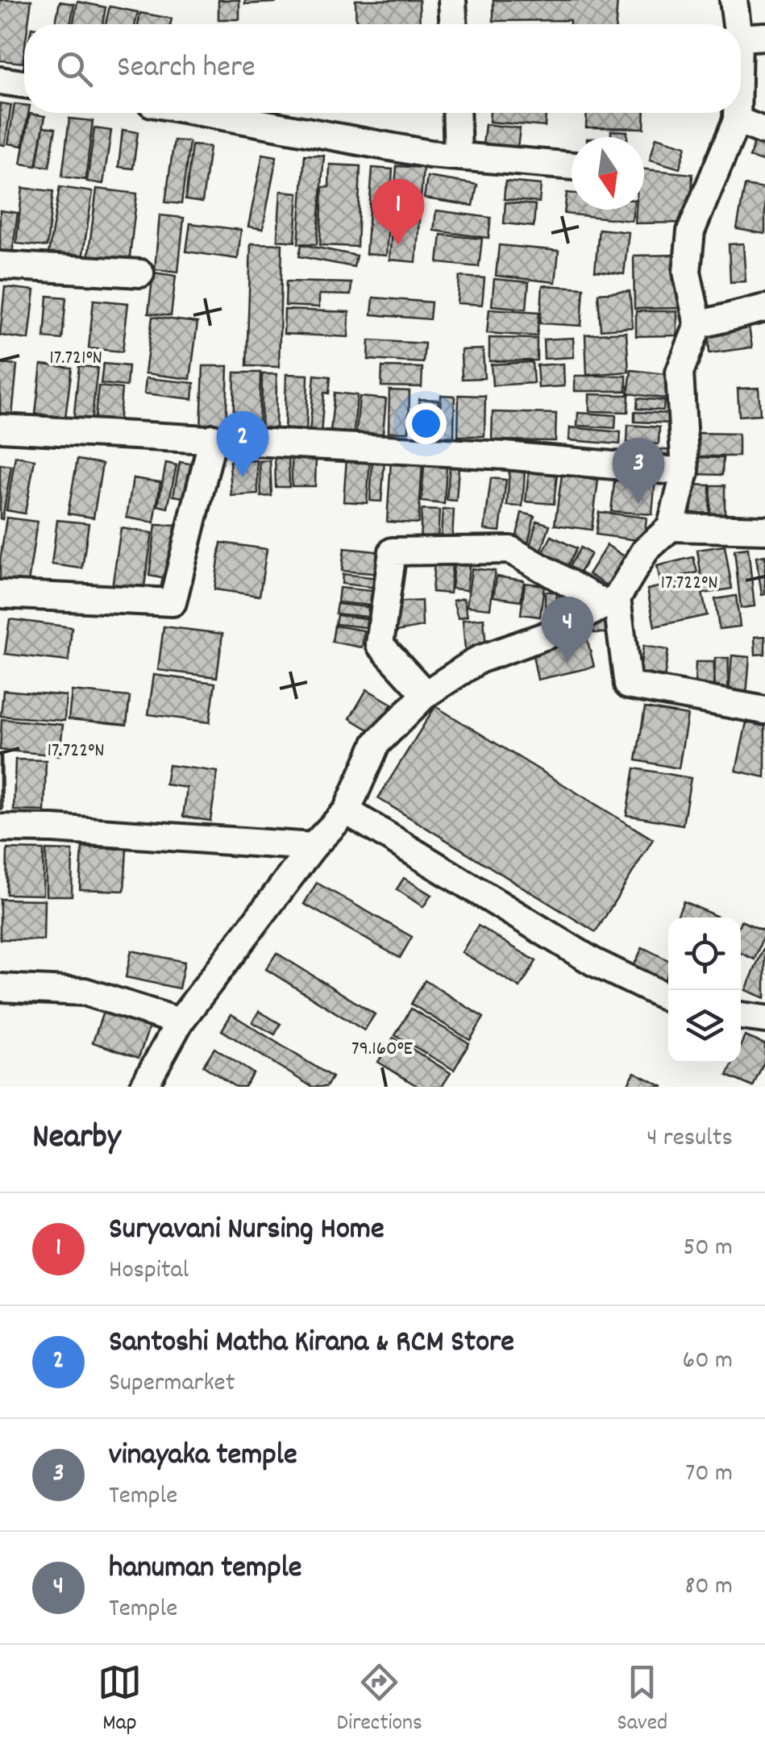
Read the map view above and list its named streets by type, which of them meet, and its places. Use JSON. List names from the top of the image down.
{
  "north": "bottom",
  "page": {
    "search": "Search here",
    "pins": [
      "1",
      "2",
      "3",
      "4"
    ],
    "heading": ["Nearby", "4 results"],
    "list": [
      {
        "mark": "1",
        "name": "Suryavani Nursing Home",
        "note": "Hospital",
        "value": "50 m"
      },
      {
        "mark": "2",
        "name": "Santoshi Matha Kirana & RCM Store",
        "note": "Supermarket",
        "value": "60 m"
      },
      {
        "mark": "3",
        "name": "vinayaka temple",
        "note": "Temple",
        "value": "70 m"
      },
      {
        "mark": "4",
        "name": "hanuman temple",
        "note": "Temple",
        "value": "80 m"
      }
    ],
    "nav": ["Map", "Directions", "Saved"]
  },
  "coordinates": ["17.721°N", "17.722°N", "79.160°E"]
}
